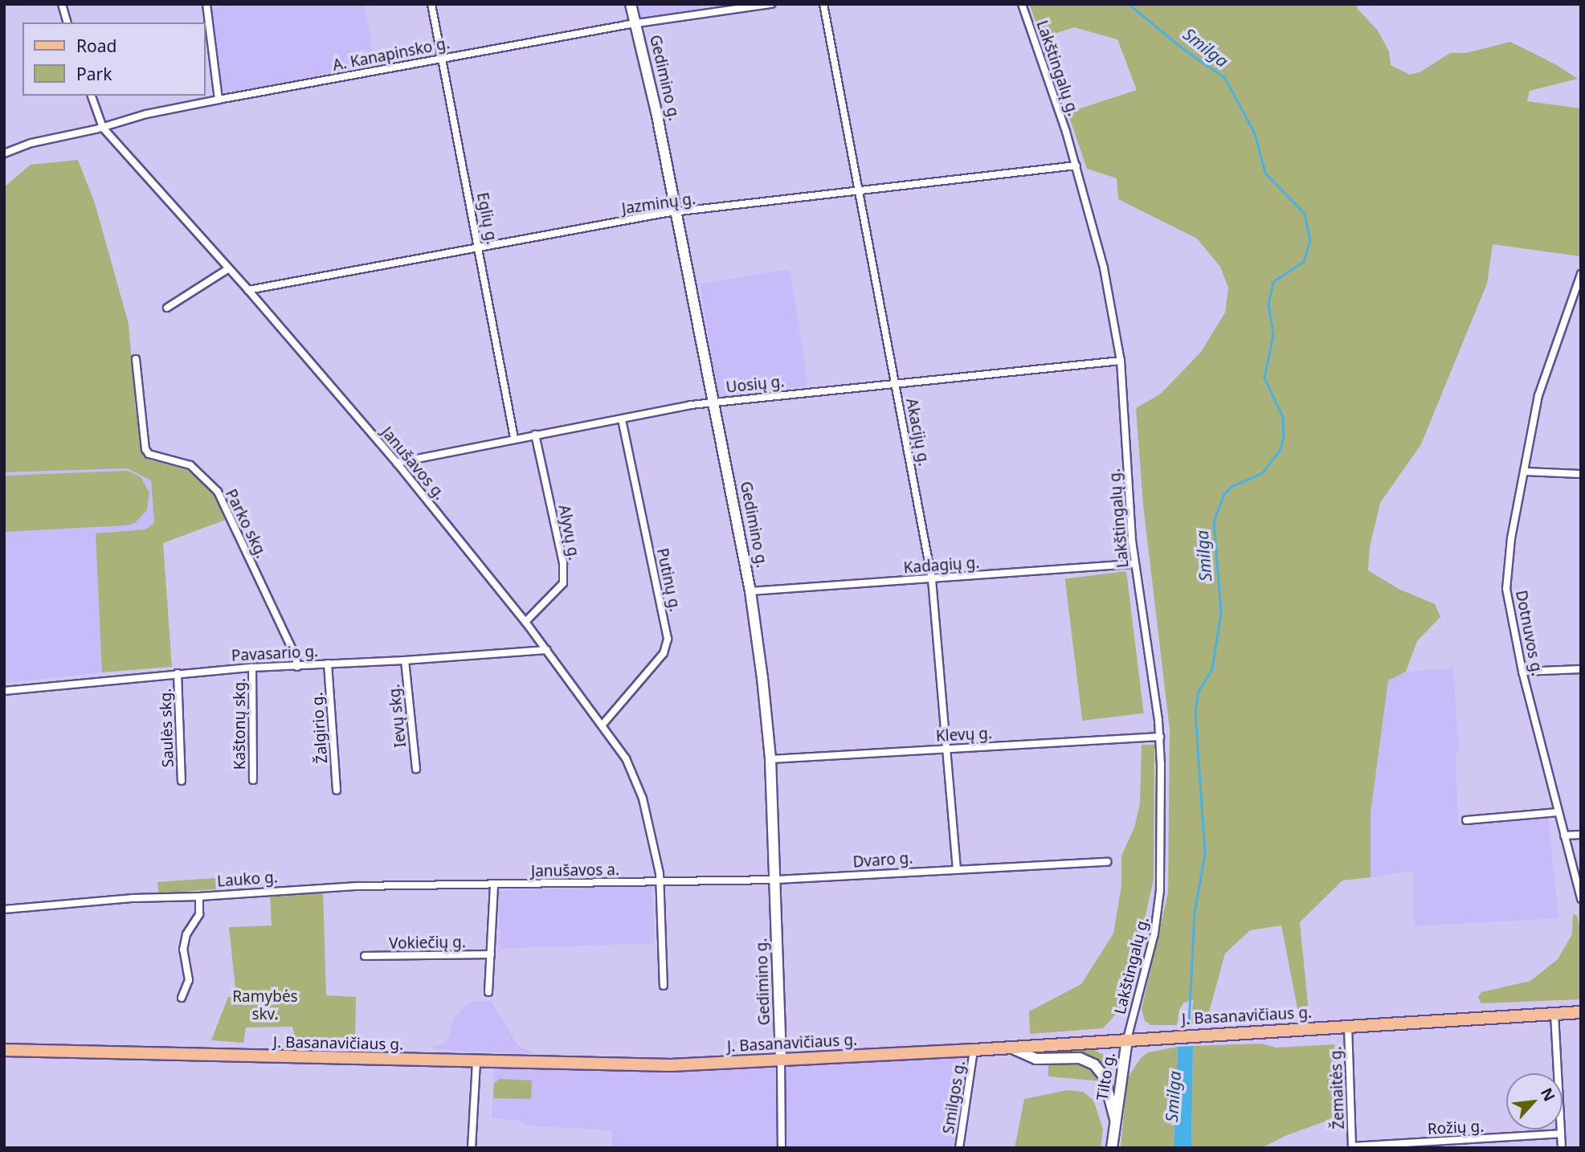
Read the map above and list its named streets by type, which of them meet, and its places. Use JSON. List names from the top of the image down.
{
  "streets": {
    "main road": ["Gedimino g.", "J. Basanavičiaus g.", "Tilto g."],
    "street": [
      "A. Kanapinsko g.",
      "Lakštingalų g.",
      "Jazminų g.",
      "Eglių g.",
      "Uosių g.",
      "Akacijų g.",
      "Janušavos g.",
      "Parko skg.",
      "Alyvų g.",
      "Kadagių g.",
      "Putinų g.",
      "Dotnuvos g.",
      "Pavasario g.",
      "Ievų skg.",
      "Kaštonų skg.",
      "Saulės skg.",
      "Žalgirio g.",
      "Klevų g.",
      "Dvaro g.",
      "Janušavos a.",
      "Lauko g.",
      "Vokiečių g.",
      "Žemaitės g.",
      "Smilgos g.",
      "Rožių g."
    ]
  },
  "crossings": [
    ["A. Kanapinsko g.", "Gedimino g."],
    ["A. Kanapinsko g.", "Eglių g."],
    ["A. Kanapinsko g.", "Janušavos g."],
    ["Lakštingalų g.", "Jazminų g."],
    ["Lakštingalų g.", "Uosių g."],
    ["Lakštingalų g.", "Kadagių g."],
    ["Lakštingalų g.", "Klevų g."],
    ["Lakštingalų g.", "J. Basanavičiaus g."],
    ["Lakštingalų g.", "Tilto g."],
    ["Gedimino g.", "Jazminų g."],
    ["Gedimino g.", "Uosių g."],
    ["Gedimino g.", "Kadagių g."],
    ["Gedimino g.", "Klevų g."],
    ["Gedimino g.", "Dvaro g."],
    ["Gedimino g.", "J. Basanavičiaus g."],
    ["Jazminų g.", "Eglių g."],
    ["Jazminų g.", "Akacijų g."],
    ["Jazminų g.", "Janušavos g."],
    ["Eglių g.", "Uosių g."],
    ["Uosių g.", "Akacijų g."],
    ["Uosių g.", "Janušavos g."],
    ["Uosių g.", "Alyvų g."],
    ["Uosių g.", "Putinų g."],
    ["Akacijų g.", "Kadagių g."],
    ["Akacijų g.", "Klevų g."],
    ["Akacijų g.", "Dvaro g."],
    ["Janušavos g.", "Alyvų g."],
    ["Janušavos g.", "Putinų g."],
    ["Janušavos g.", "Pavasario g."],
    ["Janušavos g.", "Dvaro g."],
    ["Janušavos g.", "Janušavos a."],
    ["Parko skg.", "Pavasario g."],
    ["Pavasario g.", "Ievų skg."],
    ["Pavasario g.", "Kaštonų skg."],
    ["Pavasario g.", "Saulės skg."],
    ["Pavasario g.", "Žalgirio g."],
    ["Dvaro g.", "Janušavos a."],
    ["Janušavos a.", "Lauko g."],
    ["J. Basanavičiaus g.", "Tilto g."],
    ["J. Basanavičiaus g.", "Žemaitės g."],
    ["J. Basanavičiaus g.", "Smilgos g."],
    ["Žemaitės g.", "Rožių g."]
  ],
  "water": ["Smilga"],
  "parks": ["Ramybės skv."],
  "legend": ["Road", "Park"],
  "north": "top right"
}
